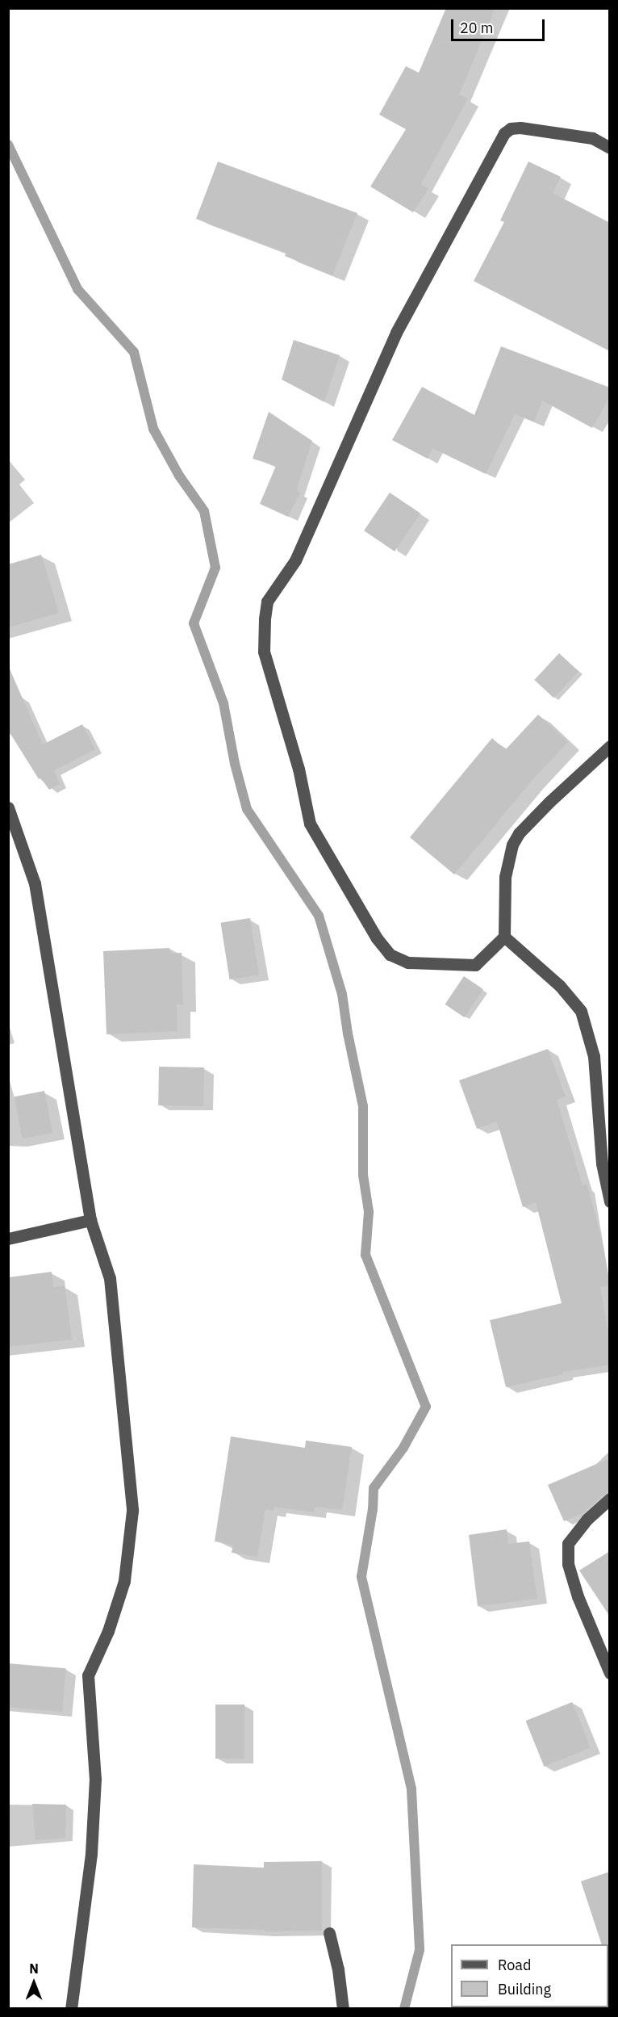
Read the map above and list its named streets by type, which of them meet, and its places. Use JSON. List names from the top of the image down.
{
  "legend": ["Road", "Building"],
  "scale_bar": "20 m",
  "north": "top"
}
